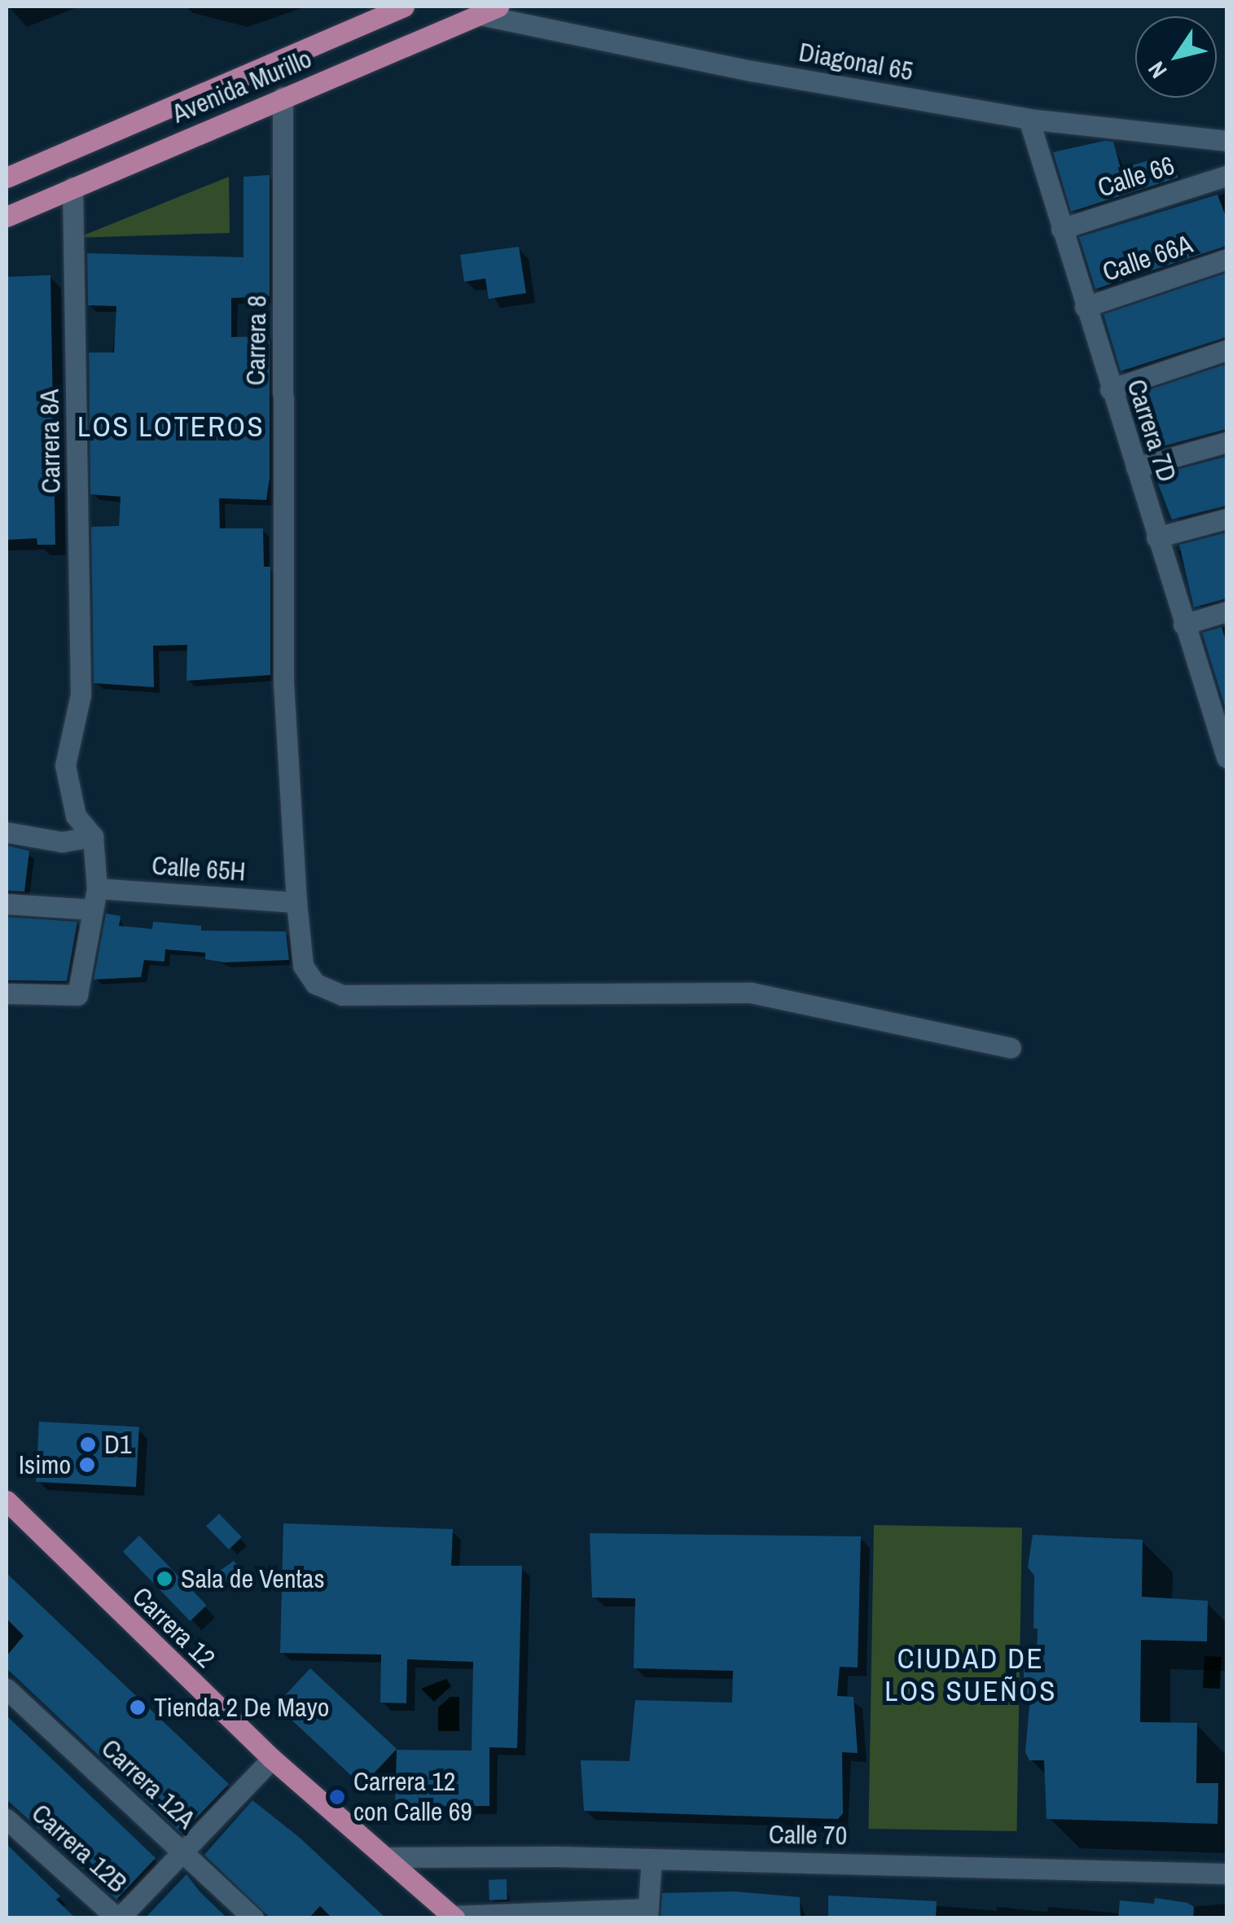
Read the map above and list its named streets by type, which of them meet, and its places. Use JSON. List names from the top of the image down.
{
  "streets": {
    "main road": ["Avenida Murillo", "Carrera 12"],
    "street": [
      "Diagonal 65",
      "Calle 66",
      "Calle 66A",
      "Carrera 8",
      "Carrera 7D",
      "Carrera 8A",
      "Calle 65H",
      "Carrera 12A",
      "Calle 70",
      "Carrera 12B"
    ]
  },
  "crossings": [
    ["Diagonal 65", "Avenida Murillo"],
    ["Diagonal 65", "Carrera 7D"],
    ["Avenida Murillo", "Carrera 8"],
    ["Avenida Murillo", "Carrera 8A"],
    ["Calle 66", "Carrera 7D"],
    ["Calle 66A", "Carrera 7D"],
    ["Carrera 8", "Calle 65H"],
    ["Carrera 12", "Calle 70"]
  ],
  "districts": ["LOS LOTEROS", "CIUDAD DE LOS SUEÑOS"],
  "places": [
    "D1",
    "Isimo",
    "Sala de Ventas",
    "Tienda 2 De Mayo",
    "Carrera 12 con Calle 69"
  ],
  "north": "bottom left"
}
